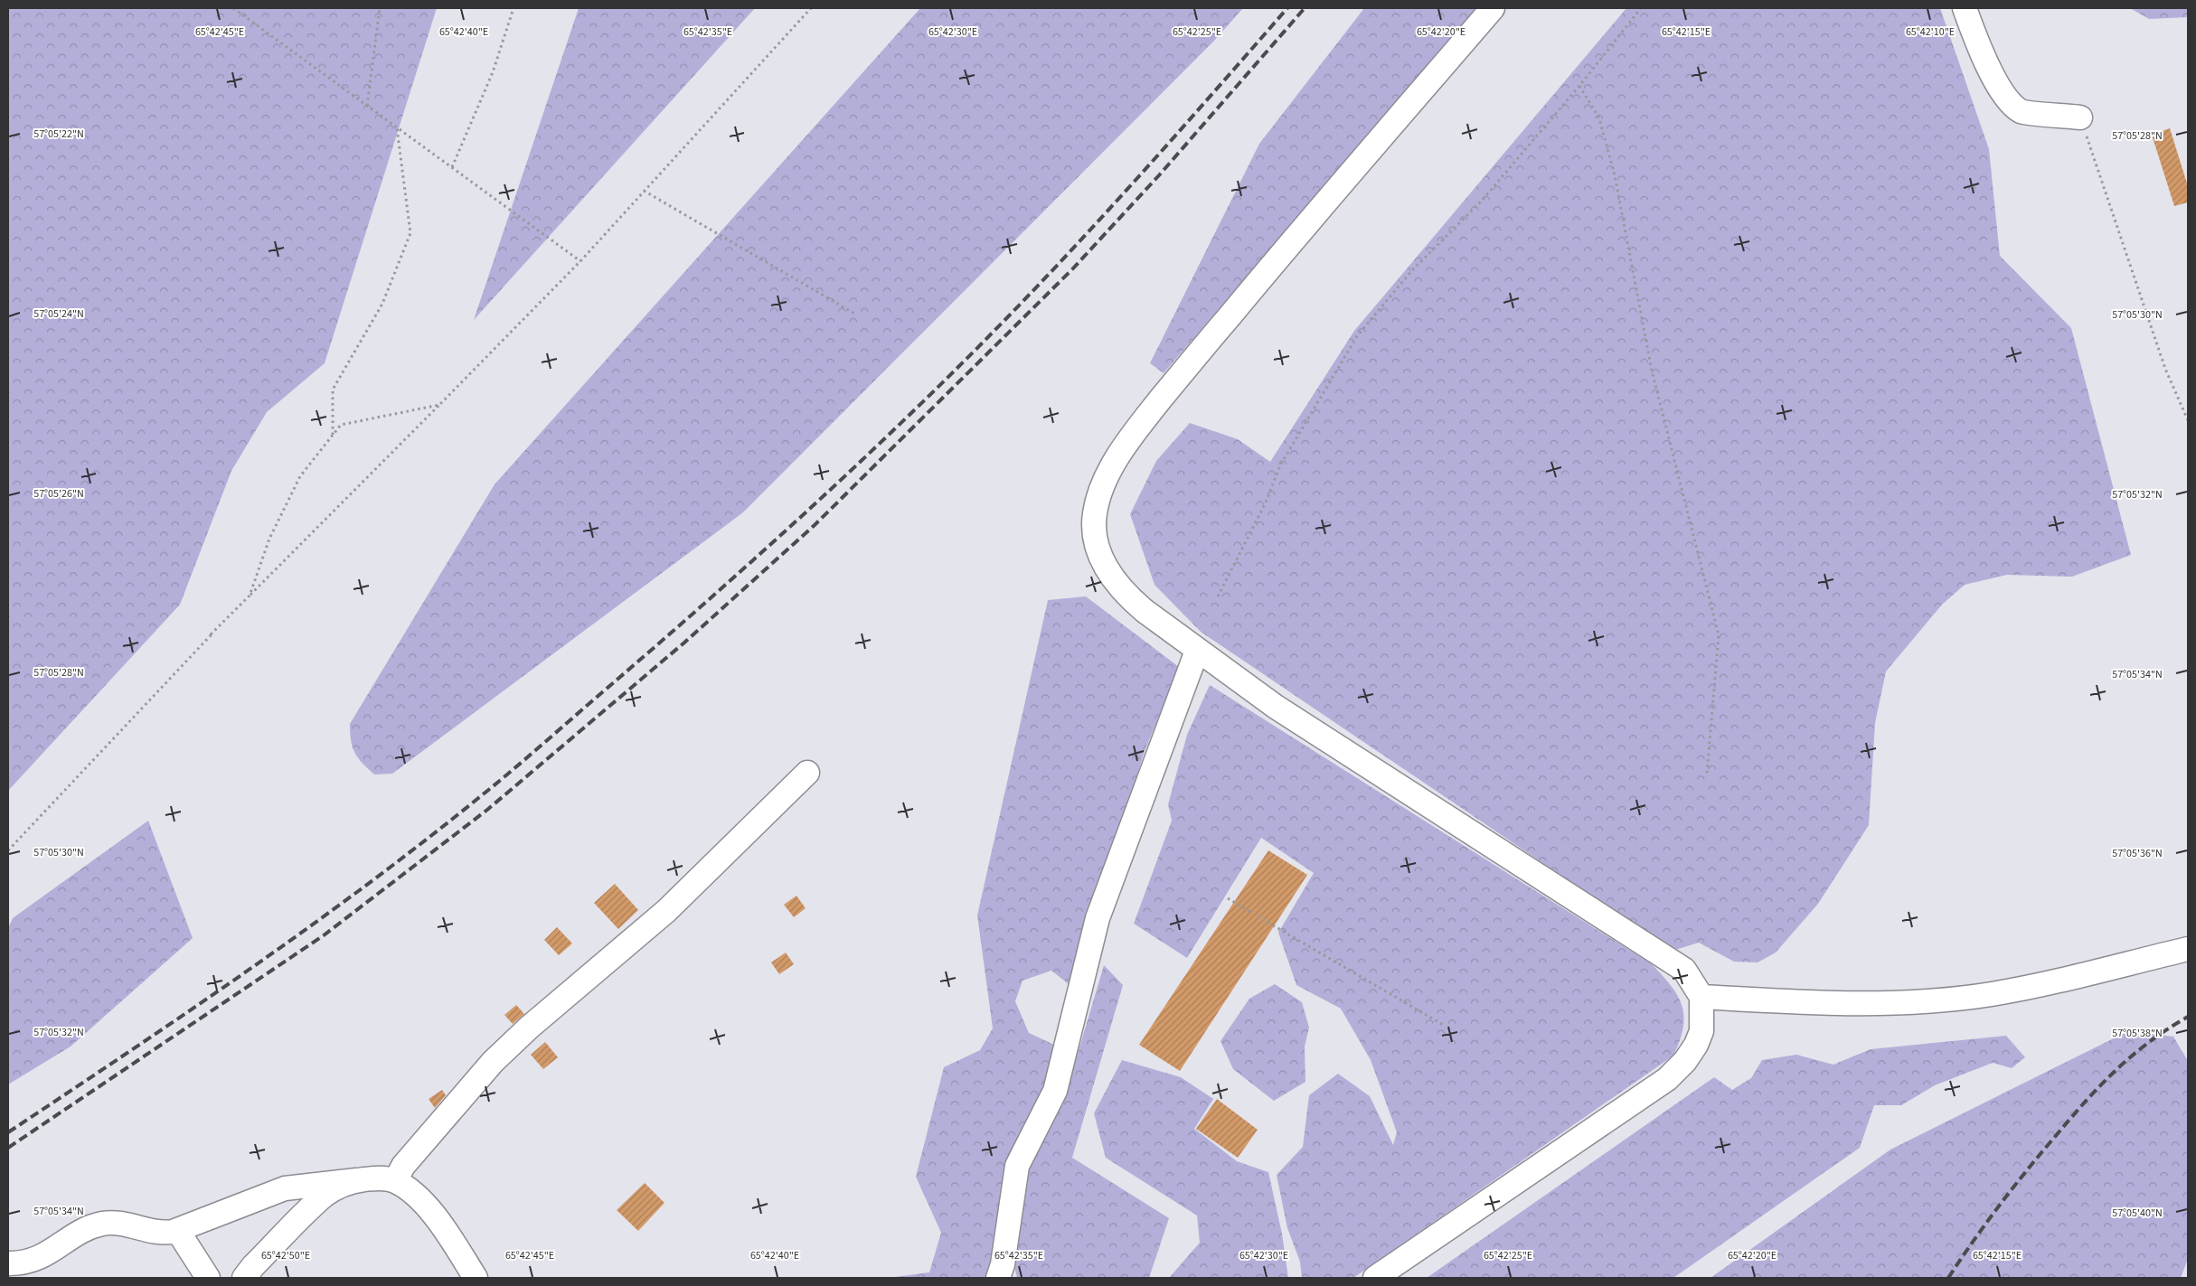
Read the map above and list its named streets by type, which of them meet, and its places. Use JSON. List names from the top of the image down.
{
  "coordinates": [
    "65°42'10\"E",
    "65°42'45\"E",
    "65°42'40\"E",
    "65°42'35\"E",
    "65°42'30\"E",
    "65°42'25\"E",
    "65°42'20\"E",
    "65°42'15\"E",
    "57°05'22\"N",
    "57°05'28\"N",
    "57°05'24\"N",
    "57°05'30\"N",
    "57°05'26\"N",
    "57°05'32\"N",
    "57°05'34\"N",
    "57°05'36\"N",
    "57°05'38\"N",
    "57°05'40\"N",
    "65°42'50\"E"
  ]
}
